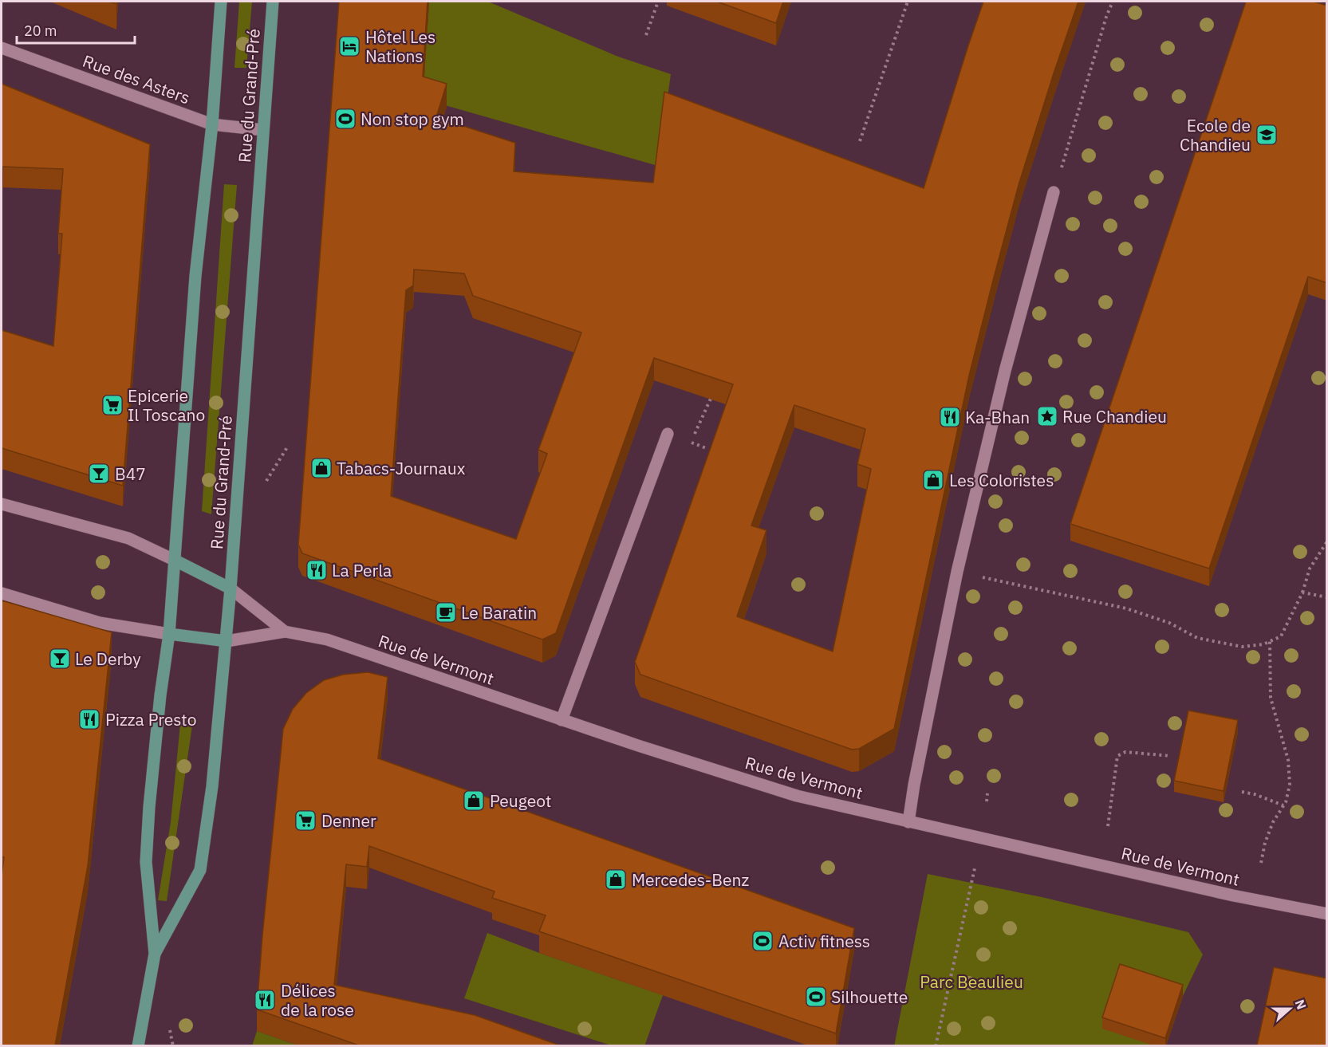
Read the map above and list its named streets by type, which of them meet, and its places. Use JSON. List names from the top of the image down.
{
  "streets": {
    "main road": ["Rue du Grand-Pré"],
    "street": ["Rue des Asters", "Rue de Vermont"]
  },
  "crossings": [
    ["Rue des Asters", "Rue du Grand-Pré"],
    ["Rue du Grand-Pré", "Rue de Vermont"]
  ],
  "parks": ["Parc Beaulieu"],
  "places": {
    "hotel": ["Hôtel Les Nations"],
    "sports": ["Non stop gym", "Activ fitness", "Silhouette"],
    "school or university": ["Ecole de Chandieu"],
    "supermarket": ["Epicerie Il Toscano", "Denner"],
    "place": ["Rue Chandieu"],
    "restaurant": [
      "Ka-Bhan",
      "La Perla",
      "Pizza Presto",
      "Délices de la rose"
    ],
    "shop": [
      "Tabacs-Journaux",
      "Les Coloristes",
      "Peugeot",
      "Mercedes-Benz"
    ],
    "bar": ["B47", "Le Derby"],
    "cafe": ["Le Baratin"]
  },
  "scale_bar": "20 m",
  "north": "right"
}
